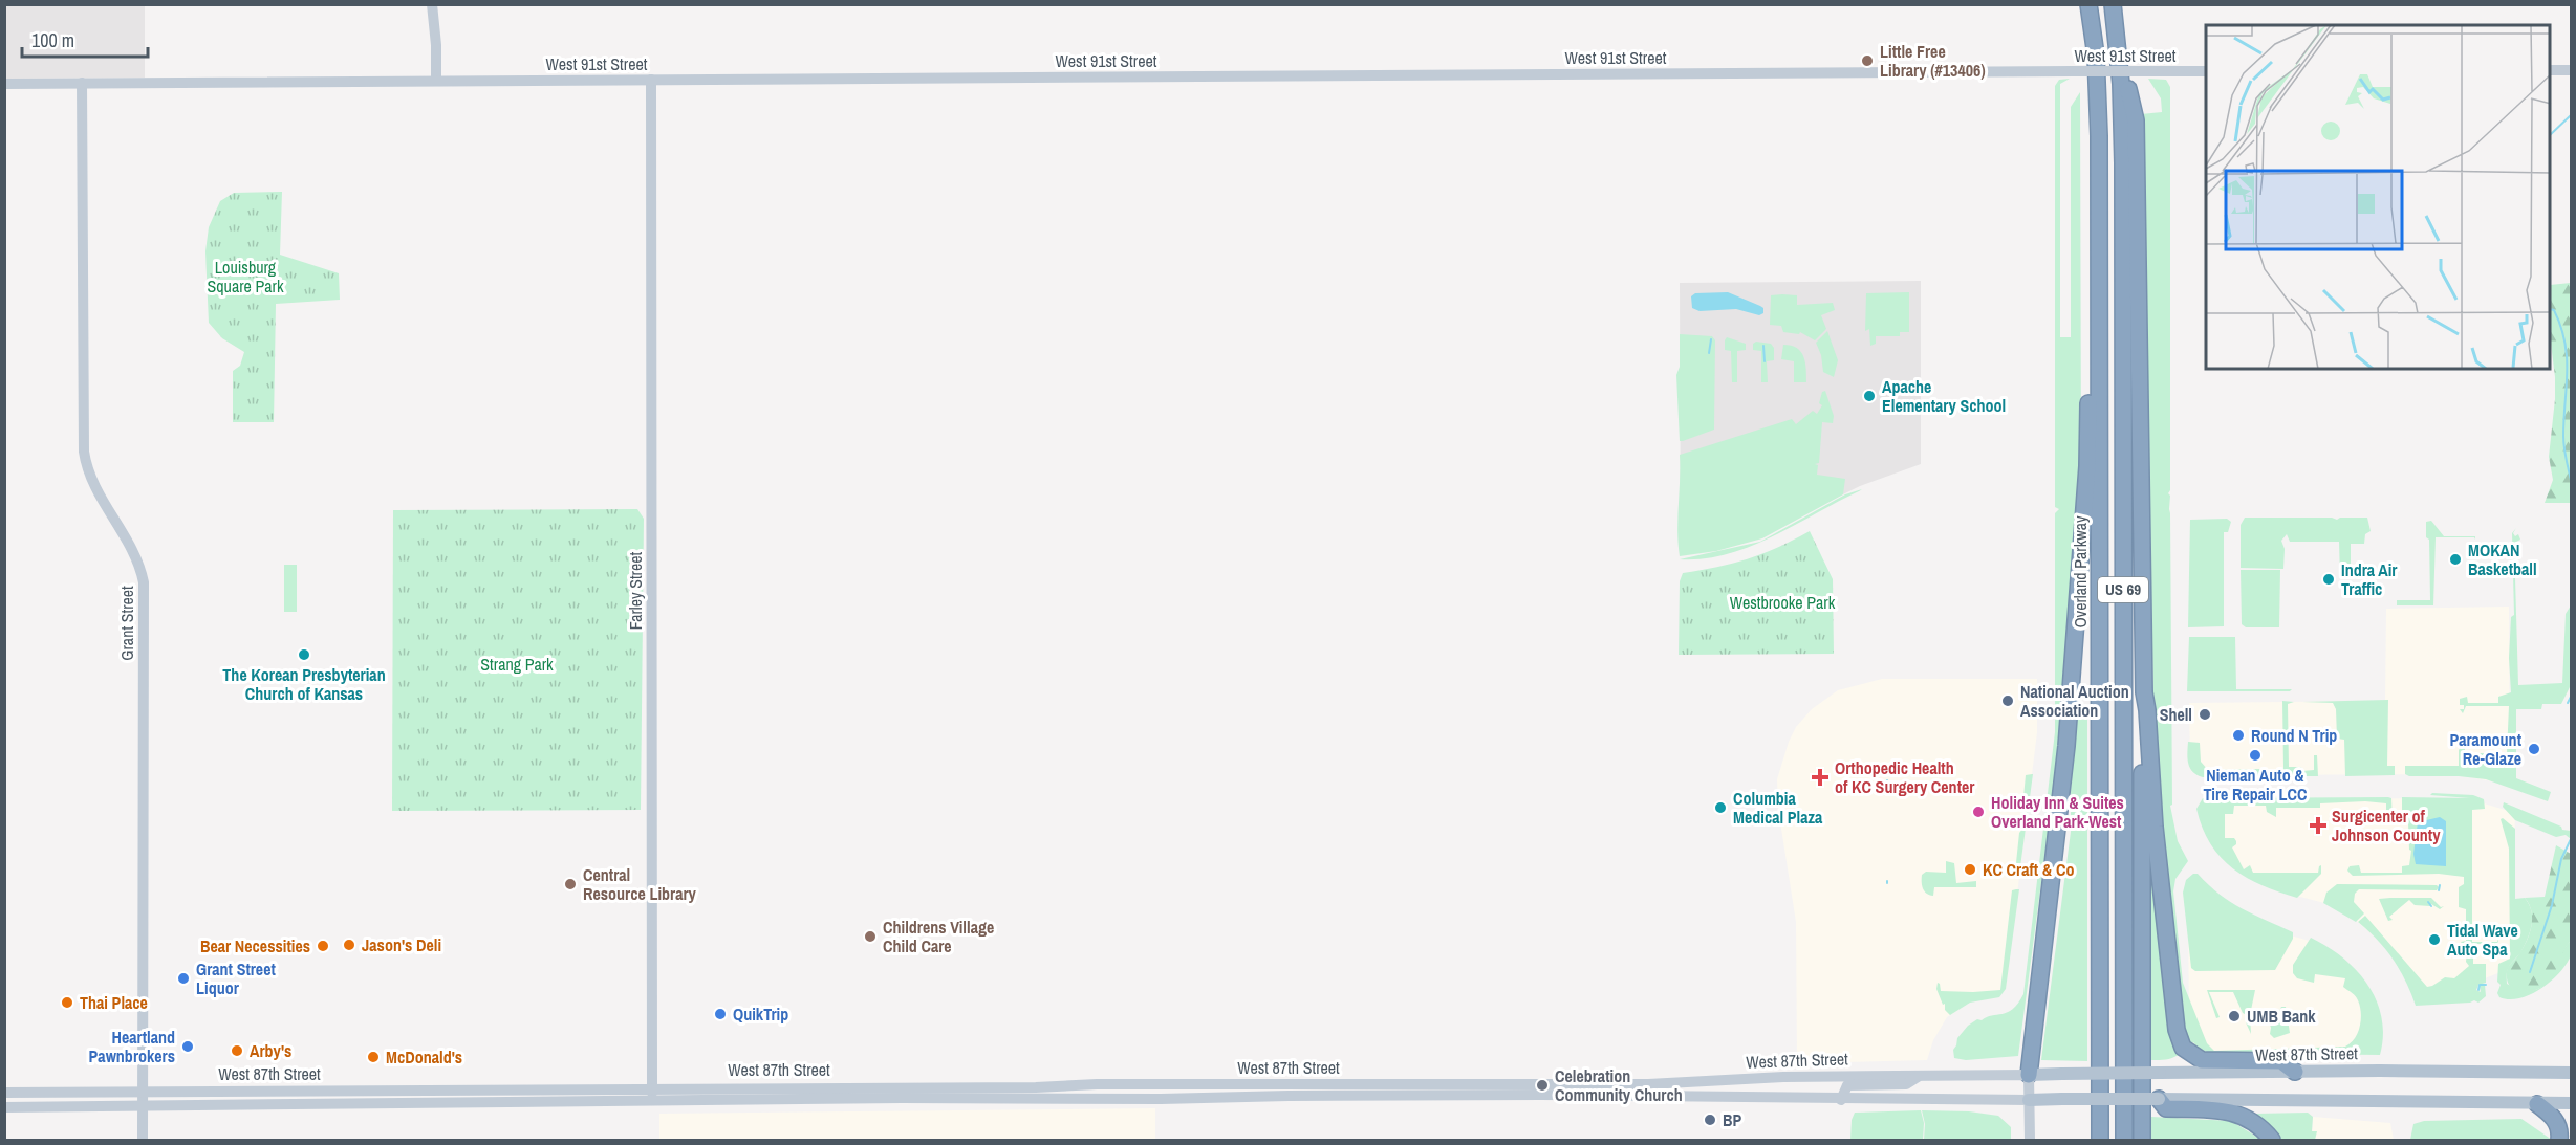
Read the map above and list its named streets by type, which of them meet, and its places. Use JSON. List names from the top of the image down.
{
  "streets": {
    "highway": ["Overland Parkway", "US 69"],
    "main road": ["West 87th Street"],
    "street": ["West 91st Street", "Farley Street", "Grant Street"]
  },
  "crossings": [
    ["West 91st Street", "Farley Street"],
    ["West 91st Street", "Grant Street"],
    ["Farley Street", "West 87th Street"],
    ["Grant Street", "West 87th Street"]
  ],
  "parks": ["Louisburg Square Park", "Westbrooke Park", "Strang Park"],
  "places": {
    "other": [
      "Little Free Library (#13406)",
      "Apache Elementary School",
      "MOKAN Basketball",
      "Indra Air Traffic",
      "The Korean Presbyterian Church of Kansas",
      "National Auction Association",
      "Shell",
      "Round N Trip",
      "Paramount Re-Glaze",
      "Nieman Auto & Tire Repair LCC",
      "Columbia Medical Plaza",
      "Holiday Inn & Suites Overland Park-West",
      "KC Craft & Co",
      "Central Resource Library",
      "Childrens Village Child Care",
      "Tidal Wave Auto Spa",
      "Jason's Deli",
      "Bear Necessities",
      "Grant Street Liquor",
      "Thai Place",
      "QuikTrip",
      "UMB Bank",
      "Heartland Pawnbrokers",
      "Arby's",
      "McDonald's",
      "Celebration Community Church",
      "BP"
    ],
    "health": ["Orthopedic Health of KC Surgery Center", "Surgicenter of Johnson County"]
  },
  "scale_bar": "100 m"
}
